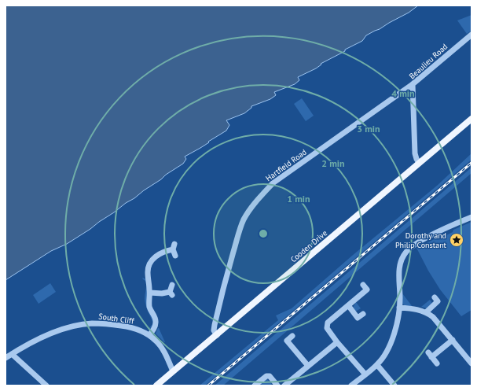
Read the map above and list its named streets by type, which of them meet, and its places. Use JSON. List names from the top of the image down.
{
  "streets": {
    "main road": ["Cooden Drive"],
    "street": ["Beaulieu Road", "Hartfield Road", "South Cliff"]
  },
  "crossings": [
    ["Beaulieu Road", "Hartfield Road"],
    ["Beaulieu Road", "Cooden Drive"],
    ["Hartfield Road", "Cooden Drive"],
    ["Cooden Drive", "South Cliff"]
  ],
  "places": {
    "place": ["Dorothy and Philip Constant"]
  },
  "rings": [
    "4 min",
    "3 min",
    "2 min",
    "1 min"
  ]
}
